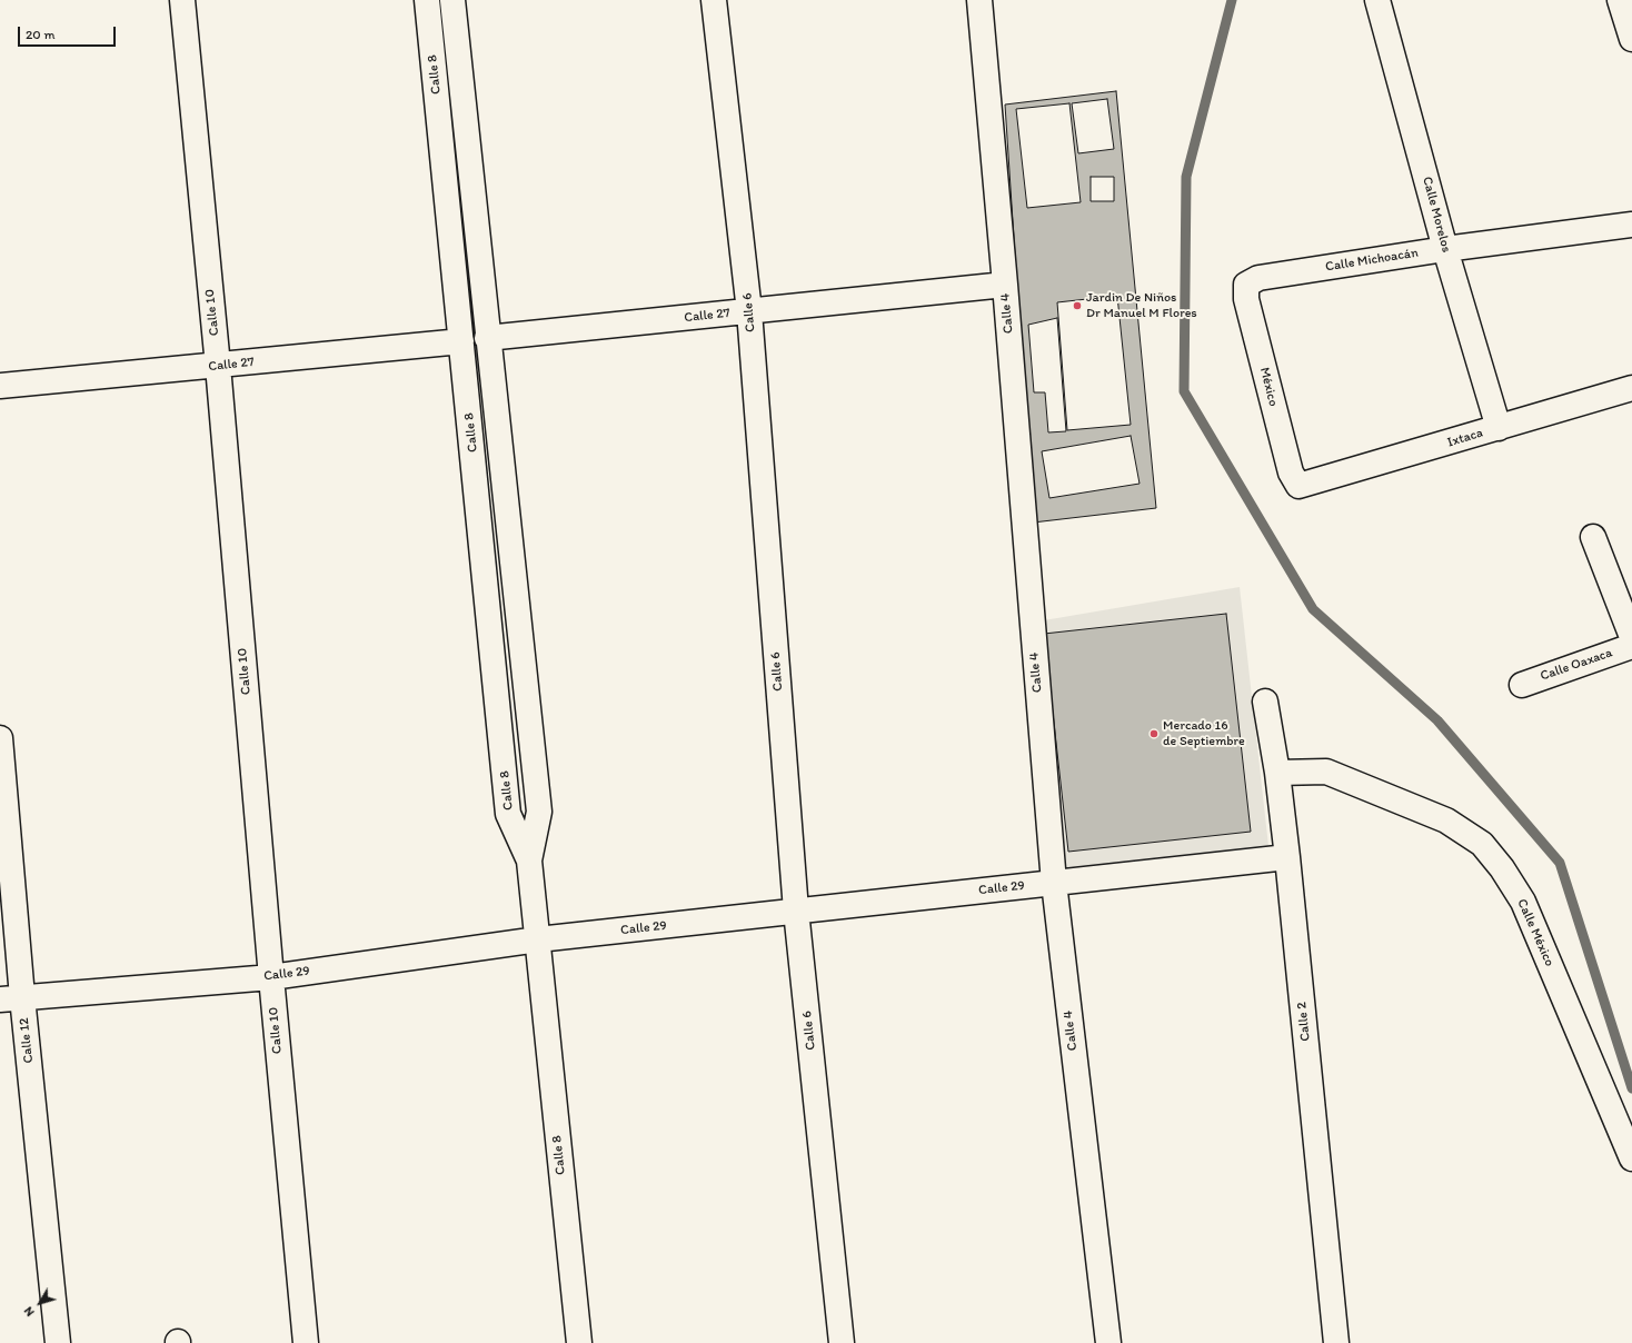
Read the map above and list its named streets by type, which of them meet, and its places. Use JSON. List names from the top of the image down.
{
  "streets": {
    "street": [
      "Calle 8",
      "Calle Morelos",
      "Calle Michoacán",
      "Calle 10",
      "Calle 6",
      "Calle 4",
      "Calle 27",
      "México",
      "Ixtaca",
      "Calle Oaxaca",
      "Calle 29",
      "Calle México",
      "Calle 2",
      "Calle 12"
    ]
  },
  "crossings": [
    ["Calle 8", "Calle 27"],
    ["Calle 8", "Calle 29"],
    ["Calle Morelos", "Calle Michoacán"],
    ["Calle Morelos", "Ixtaca"],
    ["Calle Michoacán", "México"],
    ["Calle 10", "Calle 27"],
    ["Calle 10", "Calle 29"],
    ["Calle 6", "Calle 27"],
    ["Calle 6", "Calle 29"],
    ["Calle 4", "Calle 27"],
    ["Calle 4", "Calle 29"],
    ["México", "Ixtaca"],
    ["Calle 29", "Calle 2"],
    ["Calle 29", "Calle 12"],
    ["Calle México", "Calle 2"]
  ],
  "places": ["Jardin De Niños Dr Manuel M Flores", "Mercado 16 de Septiembre"],
  "scale_bar": "20 m",
  "north": "bottom left"
}
